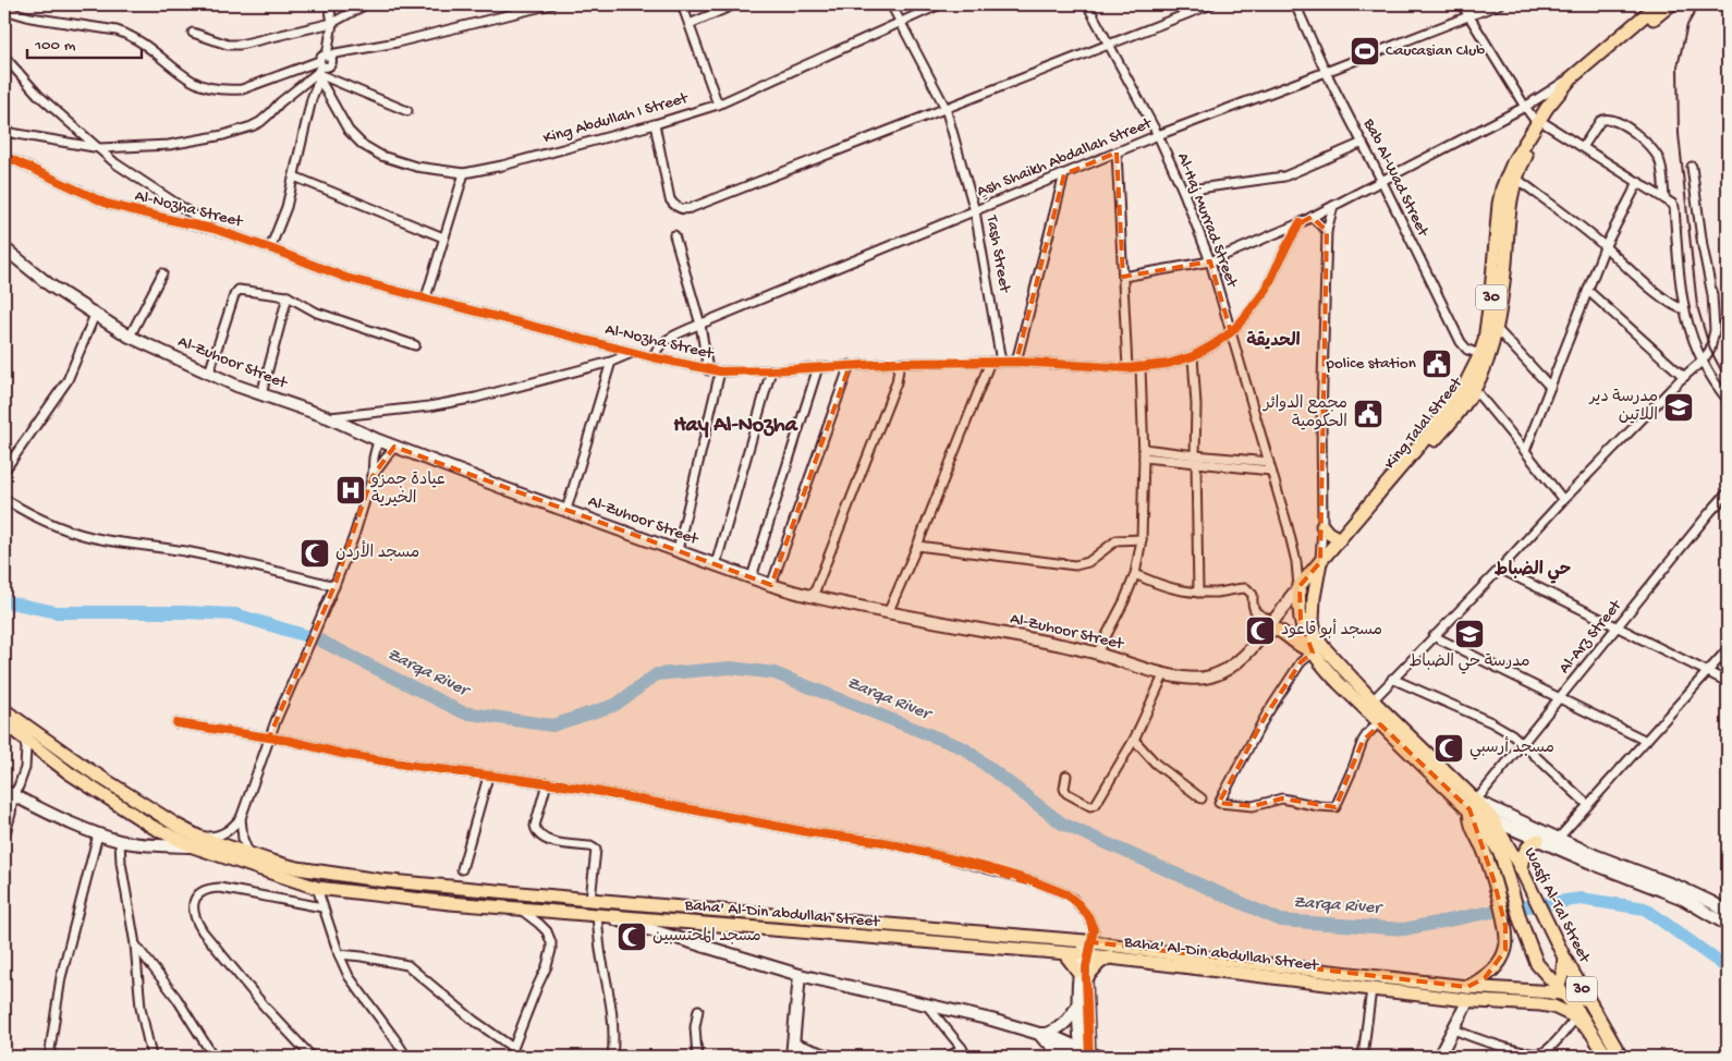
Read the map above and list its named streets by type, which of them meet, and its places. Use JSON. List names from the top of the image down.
{
  "streets": {
    "main road": [
      "30",
      "Al-Zuhoor Street",
      "King Talal Street",
      "Wasfi Al-Tal Street",
      "Baha' Al-Din abdullah Street"
    ],
    "street": [
      "King Abdullah I Street",
      "ِِAsh Shaikh Abdallah Street",
      "Bab Al-Wad Street",
      "Al-Nozha Street",
      "Al-Haj Murrad Street",
      "Tash Street",
      "Al-Arz Street"
    ]
  },
  "crossings": [
    ["King Abdullah I Street", "Tash Street"],
    ["ِِAsh Shaikh Abdallah Street", "Bab Al-Wad Street"],
    ["ِِAsh Shaikh Abdallah Street", "Al-Nozha Street"],
    ["ِِAsh Shaikh Abdallah Street", "Al-Haj Murrad Street"],
    ["ِِAsh Shaikh Abdallah Street", "Tash Street"],
    ["Bab Al-Wad Street", "King Talal Street"],
    ["Al-Nozha Street", "Al-Haj Murrad Street"],
    ["Al-Nozha Street", "Tash Street"],
    ["Al-Haj Murrad Street", "30"],
    ["Al-Haj Murrad Street", "Al-Zuhoor Street"],
    ["Al-Haj Murrad Street", "King Talal Street"],
    ["30", "Al-Zuhoor Street"],
    ["30", "King Talal Street"],
    ["30", "Al-Arz Street"],
    ["30", "Wasfi Al-Tal Street"],
    ["Al-Zuhoor Street", "King Talal Street"],
    ["Al-Arz Street", "Wasfi Al-Tal Street"],
    ["Wasfi Al-Tal Street", "Baha' Al-Din abdullah Street"]
  ],
  "districts": ["الحديقة", "Hay Al-Nozha", "حي الضباط"],
  "water": ["Zarqa River"],
  "places": {
    "sports": ["Caucasian Club"],
    "public building": ["police station", "مجمع الدوائر الحكومية"],
    "school or university": ["مدرسة دير اللاتين", "مدرسة حي الضباط"],
    "hospital": ["عيادة جمزو الخيرية"],
    "mosque": [
      "مسجد الأردن",
      "مسجد أبو قاعود",
      "مسجد أرسبي",
      "مسجد المحتسبين"
    ]
  },
  "scale_bar": "100 m"
}
